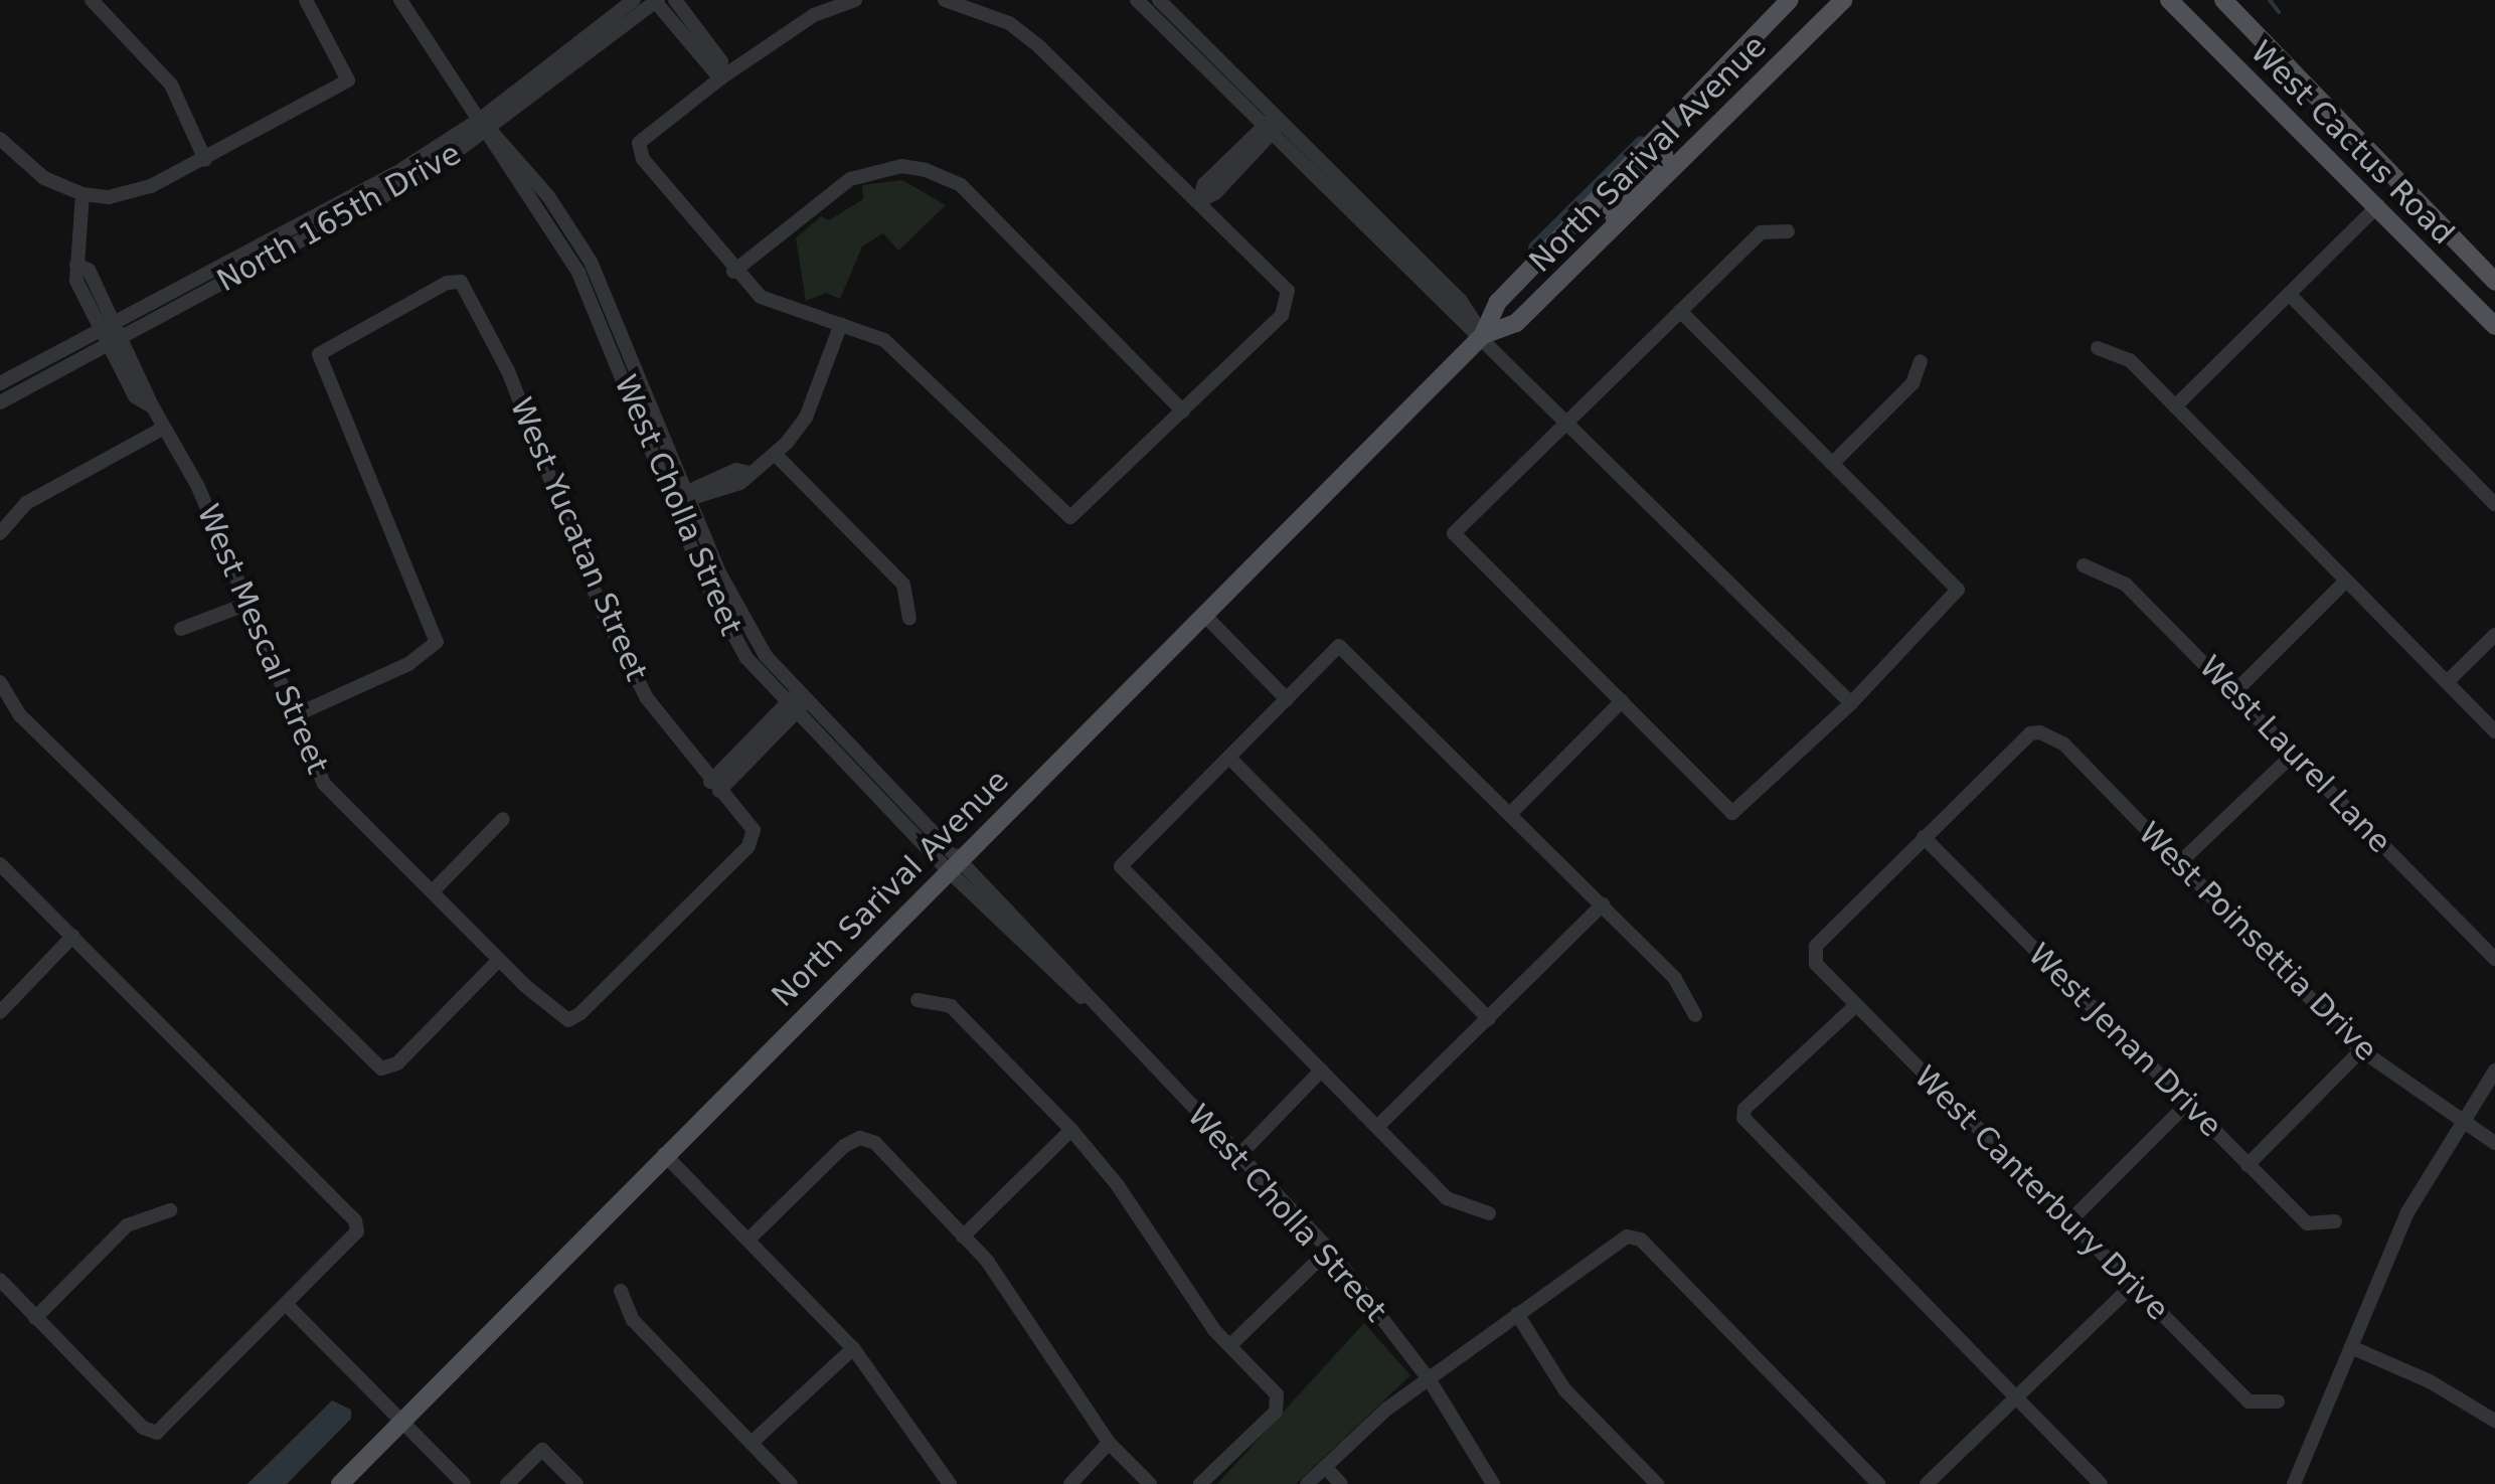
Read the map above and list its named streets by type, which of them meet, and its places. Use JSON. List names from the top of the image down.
{
  "streets": {
    "main road": ["West Cactus Road", "North Sarival Avenue"],
    "street": [
      "North 165th Drive",
      "West Cholla Street",
      "West Yucatan Street",
      "West Mescal Street",
      "West Laurel Lane",
      "West Poinsettia Drive",
      "West Jenan Drive",
      "West Canterbury Drive"
    ]
  },
  "crossings": [
    ["North Sarival Avenue", "West Cholla Street"],
    ["North 165th Drive", "West Cholla Street"],
    ["North 165th Drive", "West Mescal Street"],
    ["West Yucatan Street", "West Mescal Street"],
    ["West Poinsettia Drive", "West Jenan Drive"],
    ["West Poinsettia Drive", "West Canterbury Drive"],
    ["West Jenan Drive", "West Canterbury Drive"]
  ]
}
